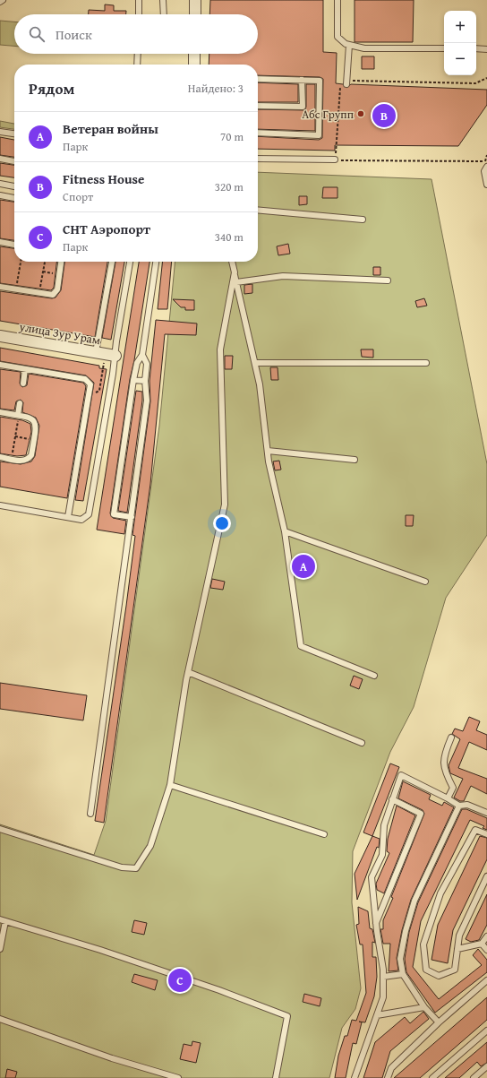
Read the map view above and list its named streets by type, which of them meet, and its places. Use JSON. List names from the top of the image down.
{
  "streets": {
    "street": ["улица Зур Урам"]
  },
  "places": ["Абс Групп"],
  "page": {
    "map_buttons": ["+", "−"],
    "search": "Поиск",
    "heading": ["Рядом", "Найдено: 3"],
    "pins": ["B", "A", "C"],
    "list": [
      {
        "mark": "A",
        "name": "Ветеран войны",
        "note": "Парк",
        "value": "70 m"
      },
      {
        "mark": "B",
        "name": "Fitness House",
        "note": "Спорт",
        "value": "320 m"
      },
      {
        "mark": "C",
        "name": "СНТ Аэропорт",
        "note": "Парк",
        "value": "340 m"
      }
    ]
  }
}
